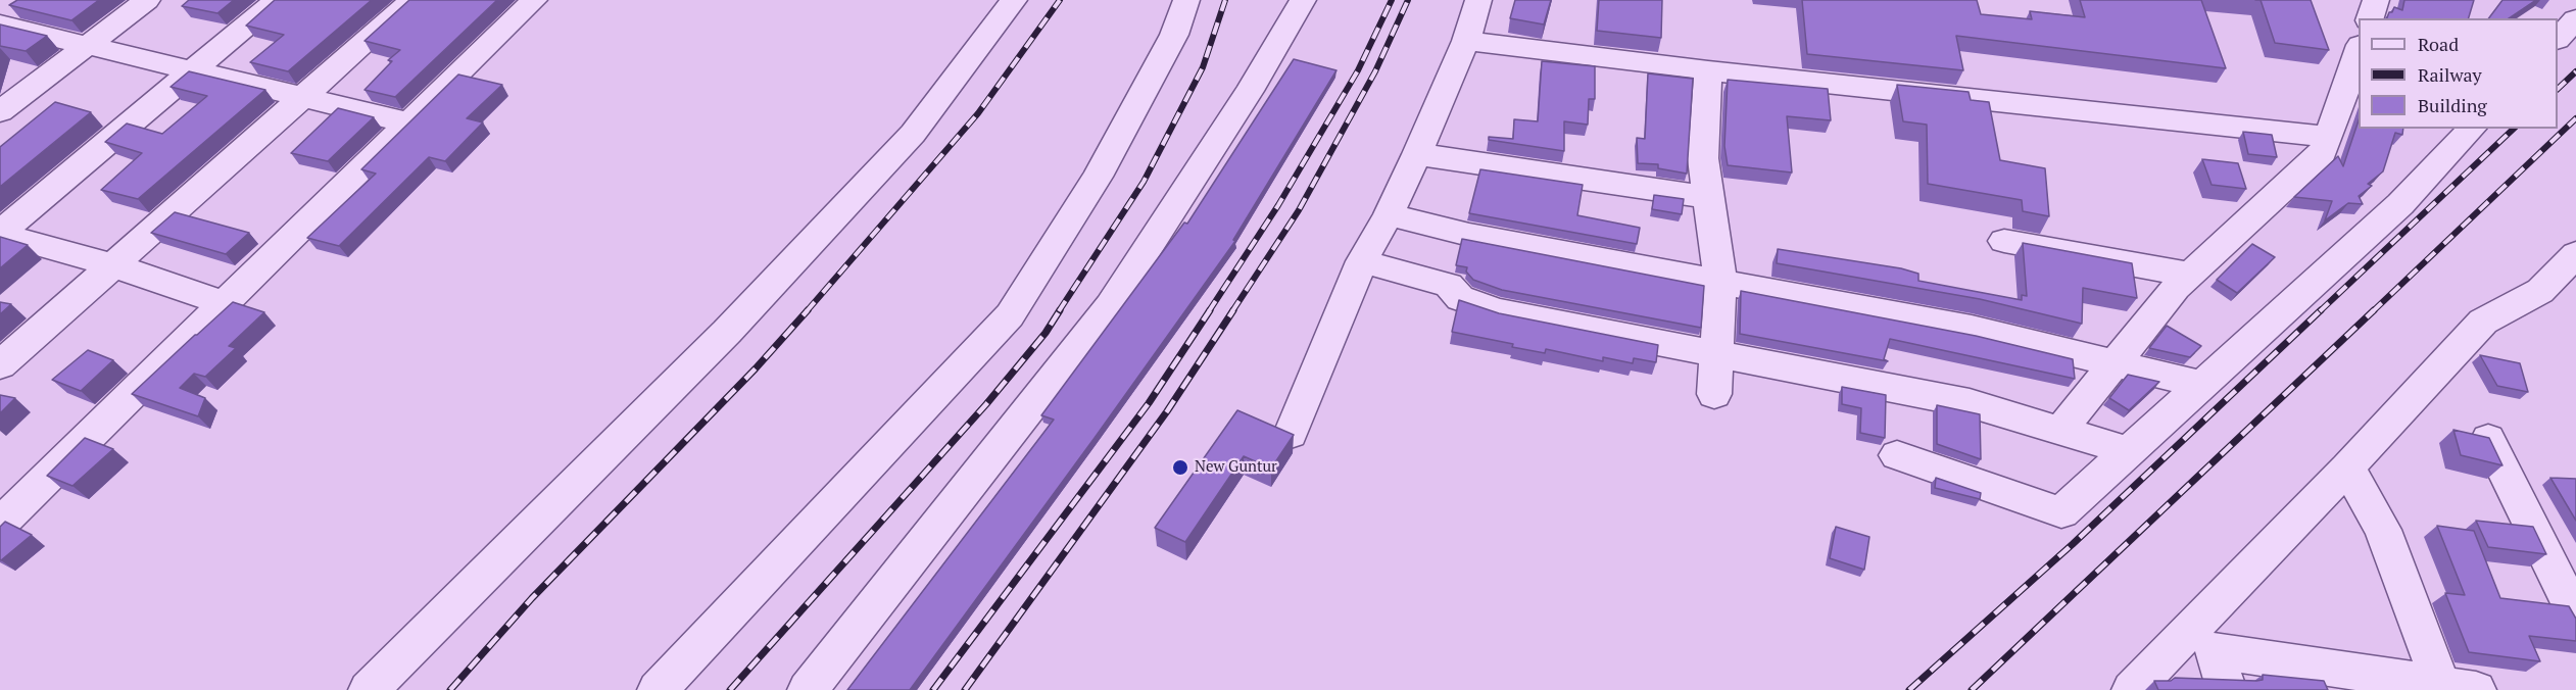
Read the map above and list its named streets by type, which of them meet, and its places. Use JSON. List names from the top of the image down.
{
  "places": ["New Guntur"],
  "legend": ["Road", "Railway", "Building"]
}
